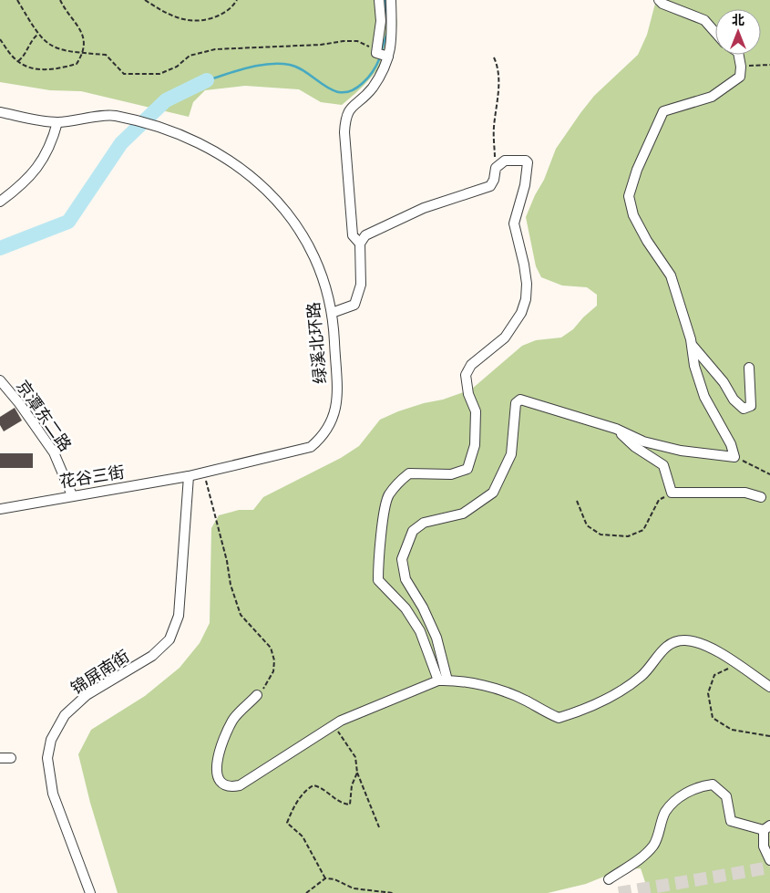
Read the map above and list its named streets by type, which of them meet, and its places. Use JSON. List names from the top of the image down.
{
  "streets": {
    "street": [
      "绿溪北环路",
      "京潭东二路",
      "花谷三街",
      "锦屏南街"
    ]
  },
  "crossings": [
    ["绿溪北环路", "花谷三街"],
    ["绿溪北环路", "锦屏南街"],
    ["京潭东二路", "花谷三街"],
    ["花谷三街", "锦屏南街"]
  ],
  "north": "top"
}
